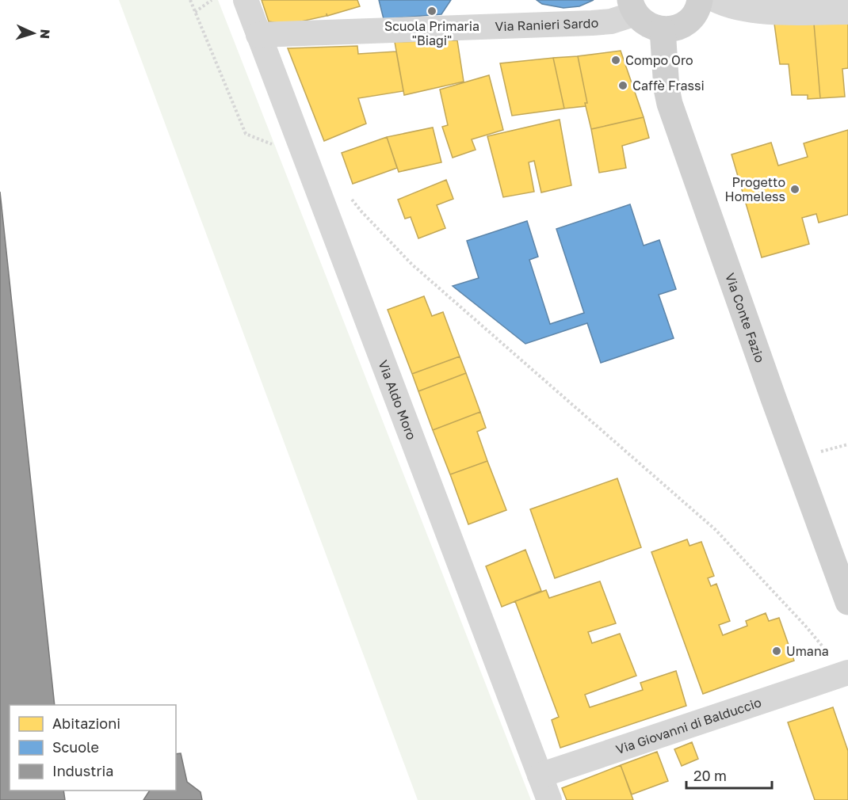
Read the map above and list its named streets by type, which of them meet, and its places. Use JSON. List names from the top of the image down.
{
  "streets": {
    "main road": ["Via Conte Fazio"],
    "street": ["Via Ranieri Sardo", "Via Aldo Moro", "Via Giovanni di Balduccio"]
  },
  "crossings": [
    ["Via Ranieri Sardo", "Via Aldo Moro"],
    ["Via Aldo Moro", "Via Giovanni di Balduccio"]
  ],
  "places": [
    "Scuola Primaria \"Biagi\"",
    "Compo Oro",
    "Caffè Frassi",
    "Progetto Homeless",
    "Umana"
  ],
  "legend": ["Abitazioni", "Scuole", "Industria"],
  "scale_bar": "20 m",
  "north": "right"
}
